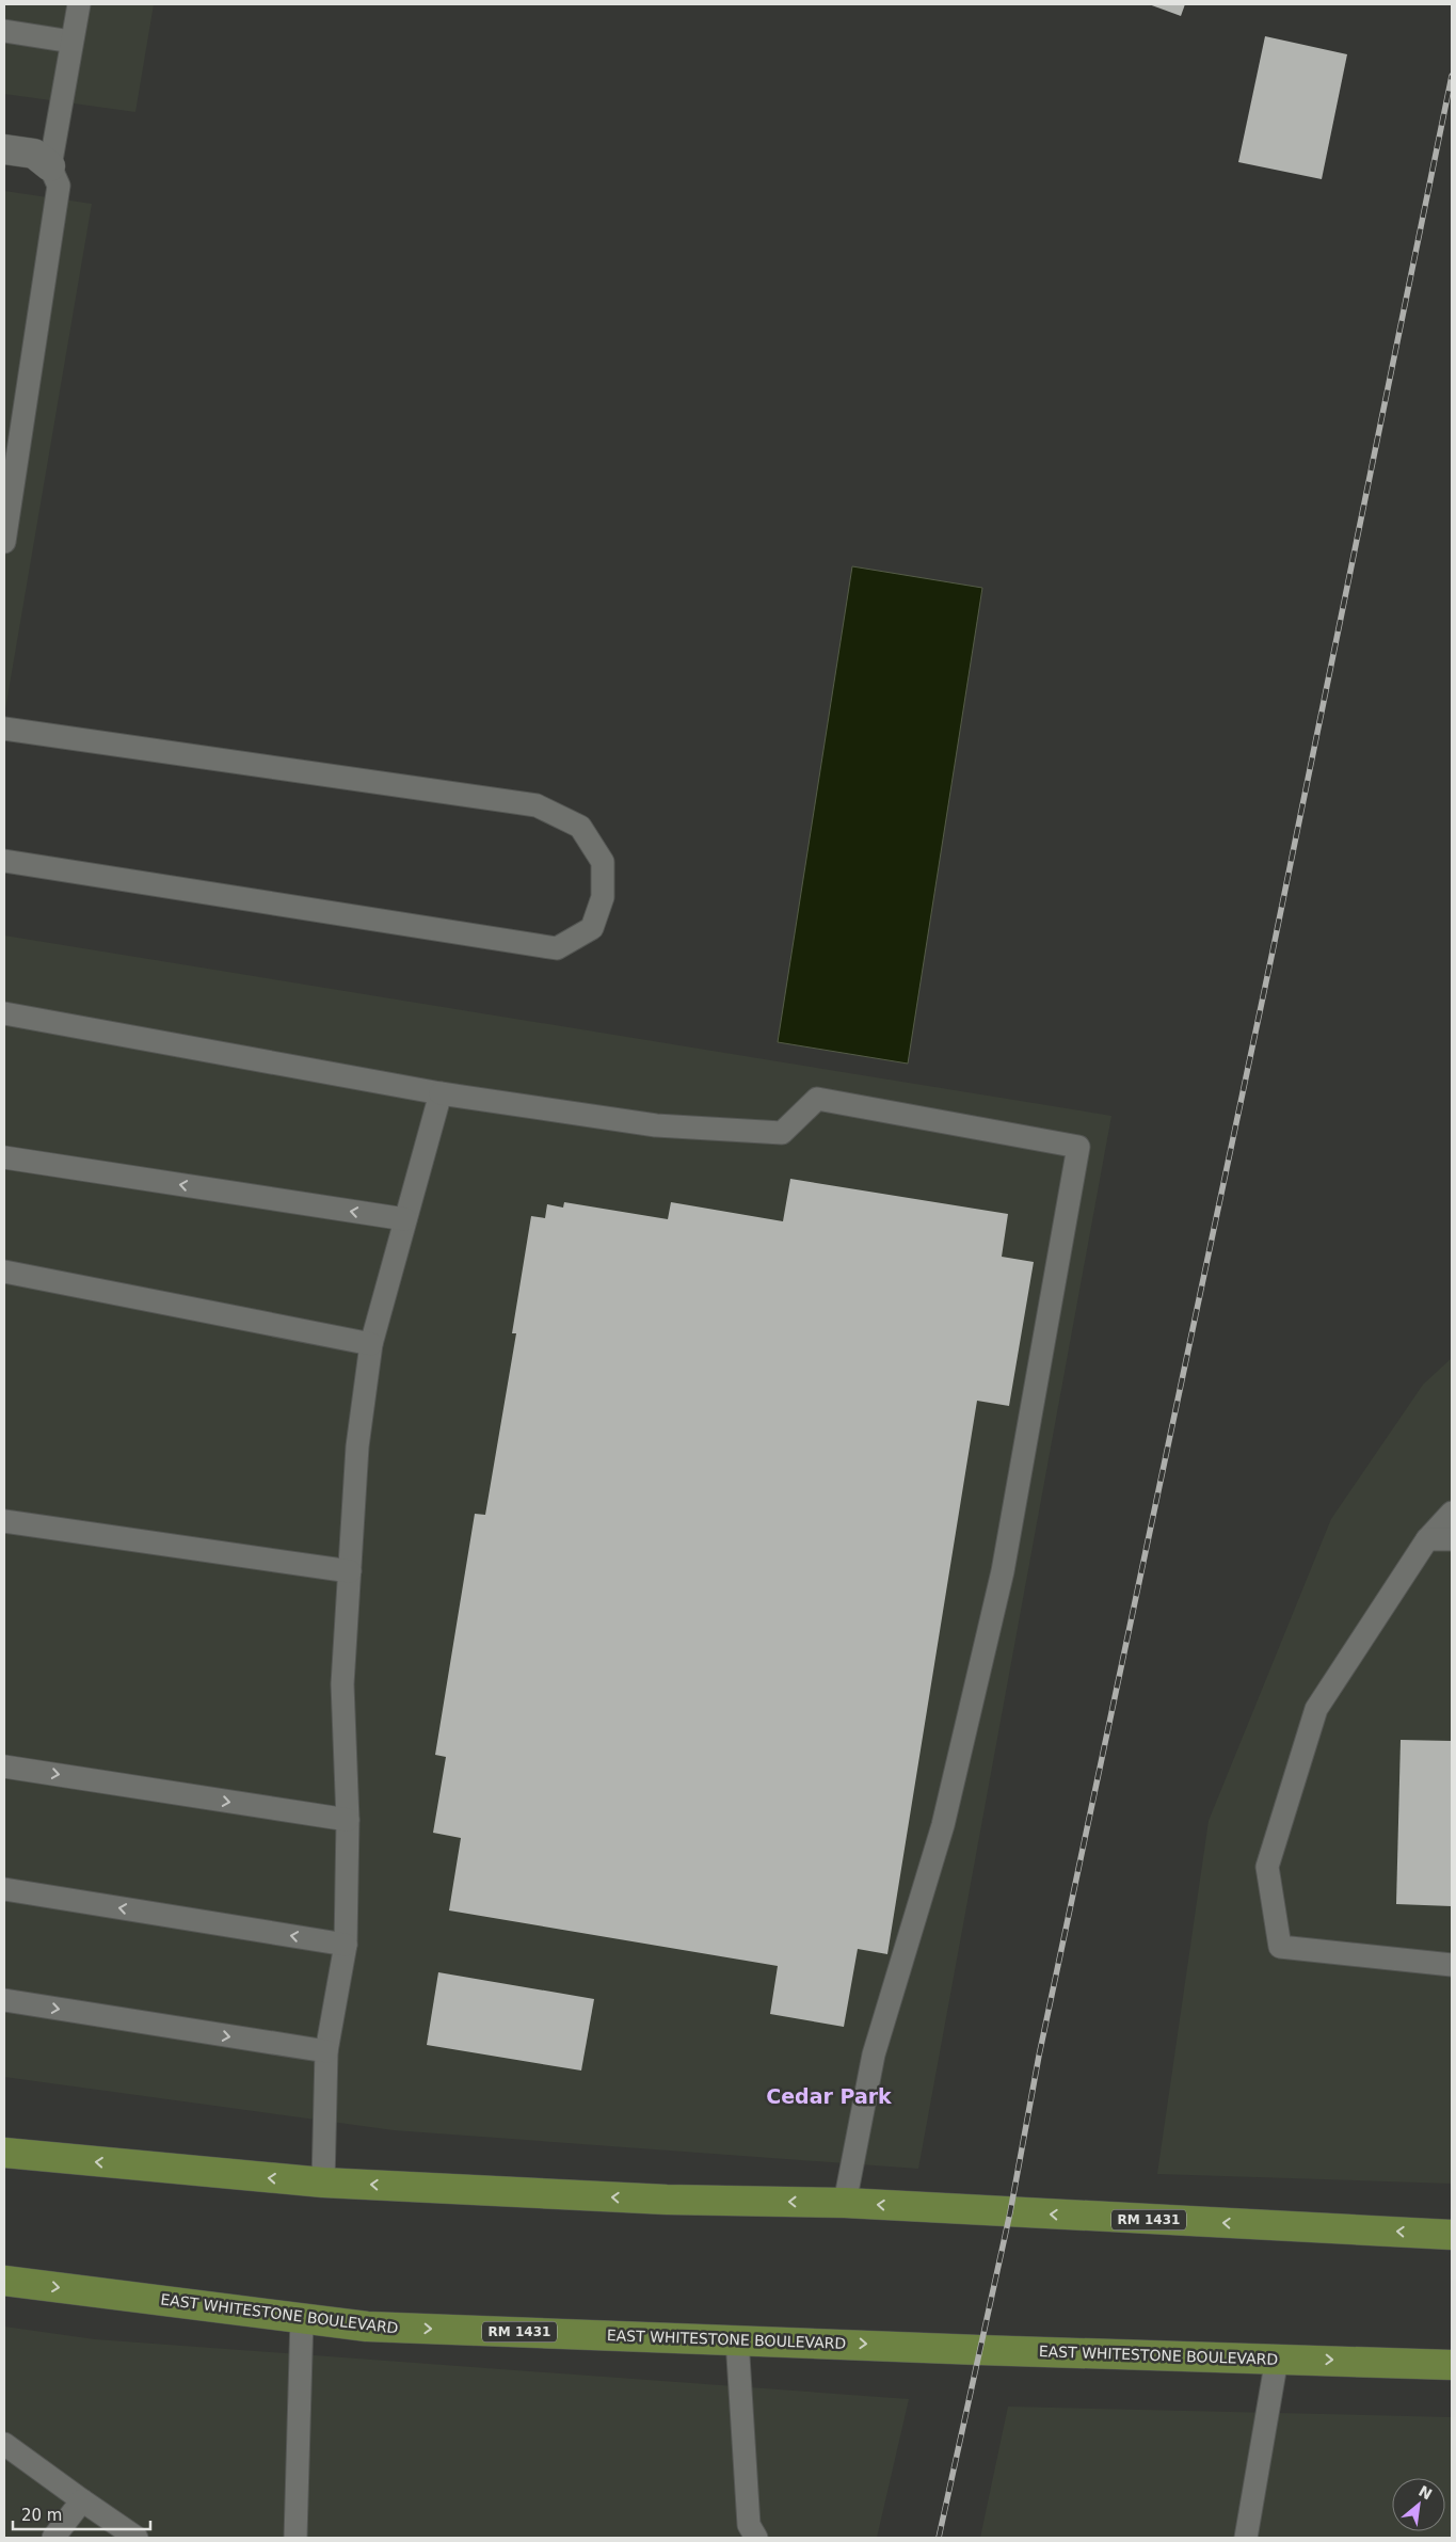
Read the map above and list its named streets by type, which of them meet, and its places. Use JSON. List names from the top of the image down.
{
  "streets": {
    "main road": ["RM 1431", "EAST WHITESTONE BOULEVARD"]
  },
  "districts": ["Cedar Park"],
  "scale_bar": "20 m",
  "north": "top right"
}
